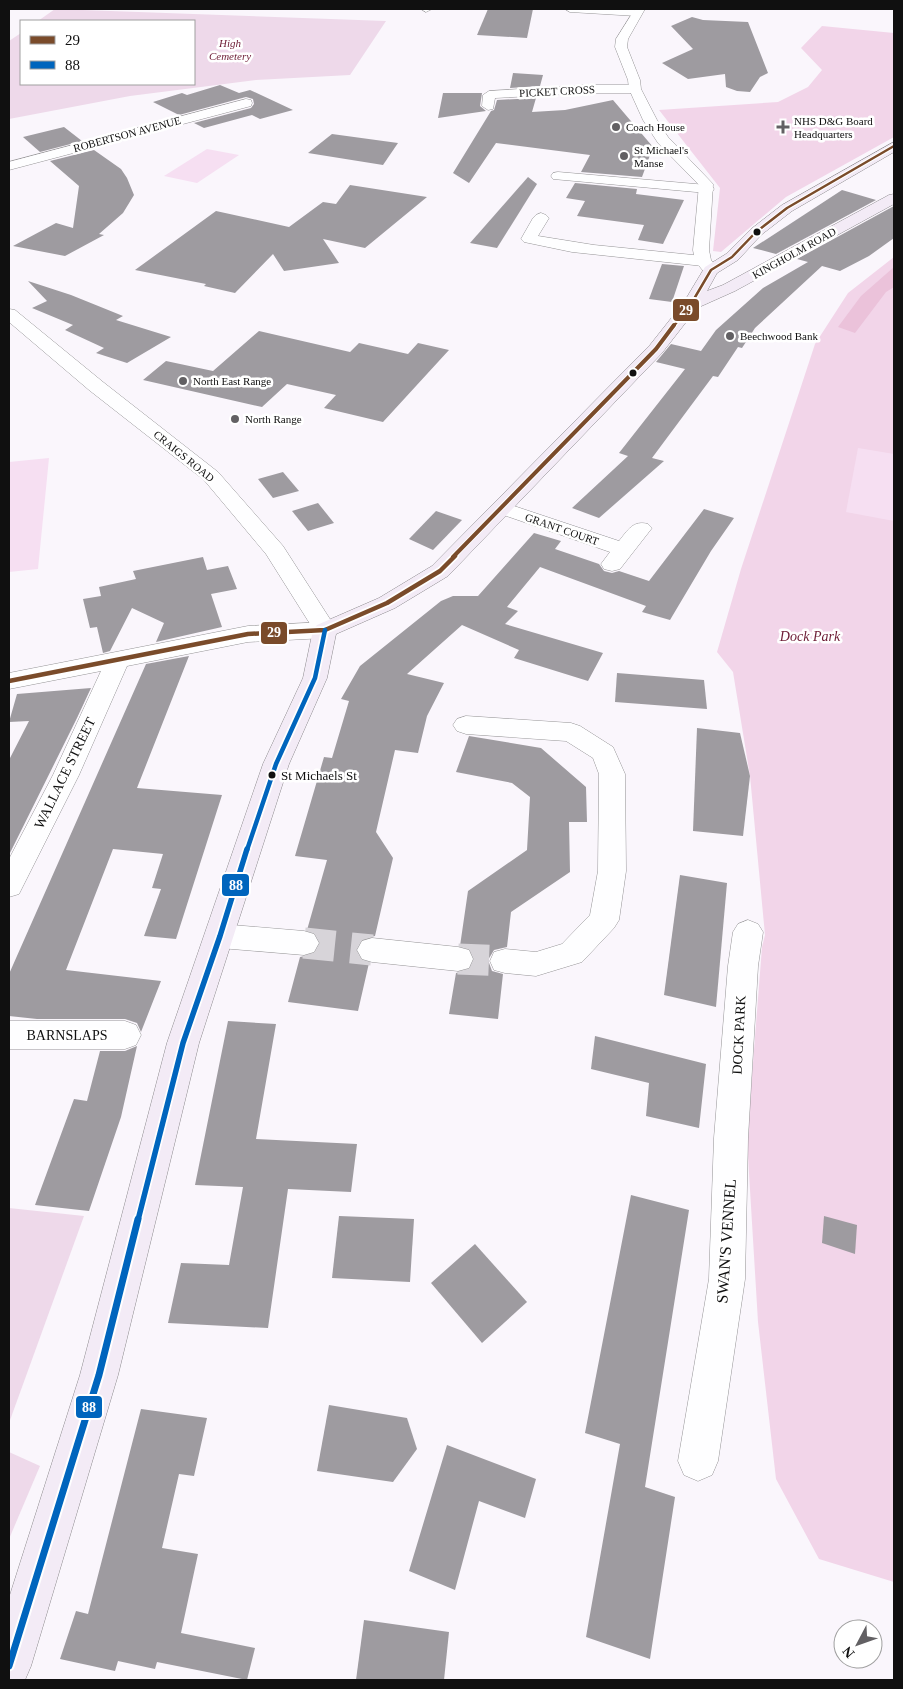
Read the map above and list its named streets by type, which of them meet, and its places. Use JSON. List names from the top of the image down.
{
  "streets": {
    "main road": ["KINGHOLM ROAD"],
    "street": [
      "PICKET CROSS",
      "ROBERTSON AVENUE",
      "CRAIGS ROAD",
      "GRANT COURT",
      "WALLACE STREET",
      "BARNSLAPS",
      "DOCK PARK",
      "SWAN'S VENNEL"
    ]
  },
  "crossings": [
    ["DOCK PARK", "SWAN'S VENNEL"]
  ],
  "parks": ["High Cemetery", "Dock Park"],
  "places": {
    "other": [
      "Coach House",
      "St Michael's Manse",
      "Beechwood Bank",
      "North East Range",
      "North Range",
      "St Michaels St"
    ],
    "health": ["NHS D&G Board Headquarters"]
  },
  "lines": ["transit line 29", "transit line 88"],
  "legend": ["29", "88"],
  "north": "bottom left"
}
